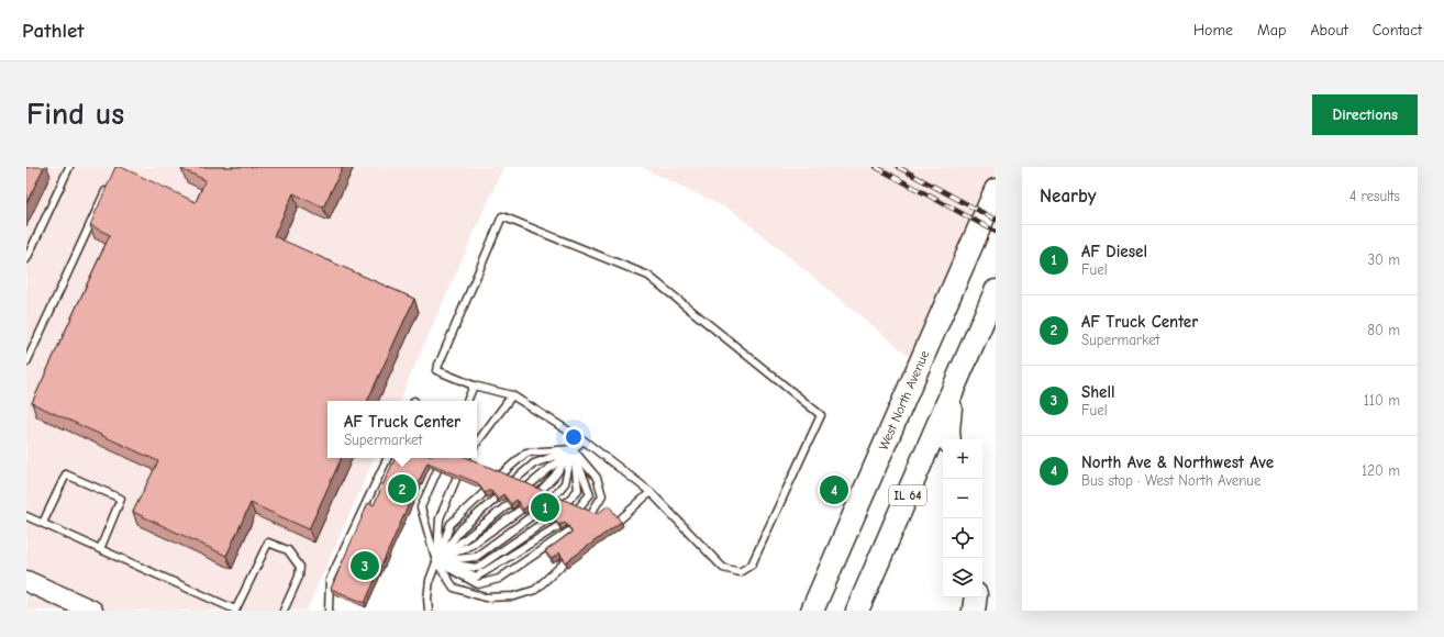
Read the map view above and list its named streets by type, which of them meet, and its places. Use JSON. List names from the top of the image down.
{
  "streets": {
    "main road": ["West North Avenue", "IL 64"]
  },
  "page": {
    "header": "Pathlet",
    "nav": [
      "Home",
      "Map",
      "About",
      "Contact"
    ],
    "buttons": "Directions",
    "title": "Find us",
    "heading": ["Nearby", "4 results"],
    "list": [
      {
        "mark": "1",
        "name": "AF Diesel",
        "note": "Fuel",
        "value": "30 m"
      },
      {
        "mark": "2",
        "name": "AF Truck Center",
        "note": "Supermarket",
        "value": "80 m"
      },
      {
        "mark": "3",
        "name": "Shell",
        "note": "Fuel",
        "value": "110 m"
      },
      {
        "mark": "4",
        "name": "North Ave & Northwest Ave",
        "note": "Bus stop · West North Avenue",
        "value": "120 m"
      }
    ],
    "popup": ["AF Truck Center", "Supermarket"],
    "map_buttons": ["+", "−"],
    "pins": [
      "2",
      "4",
      "1",
      "3"
    ]
  }
}
